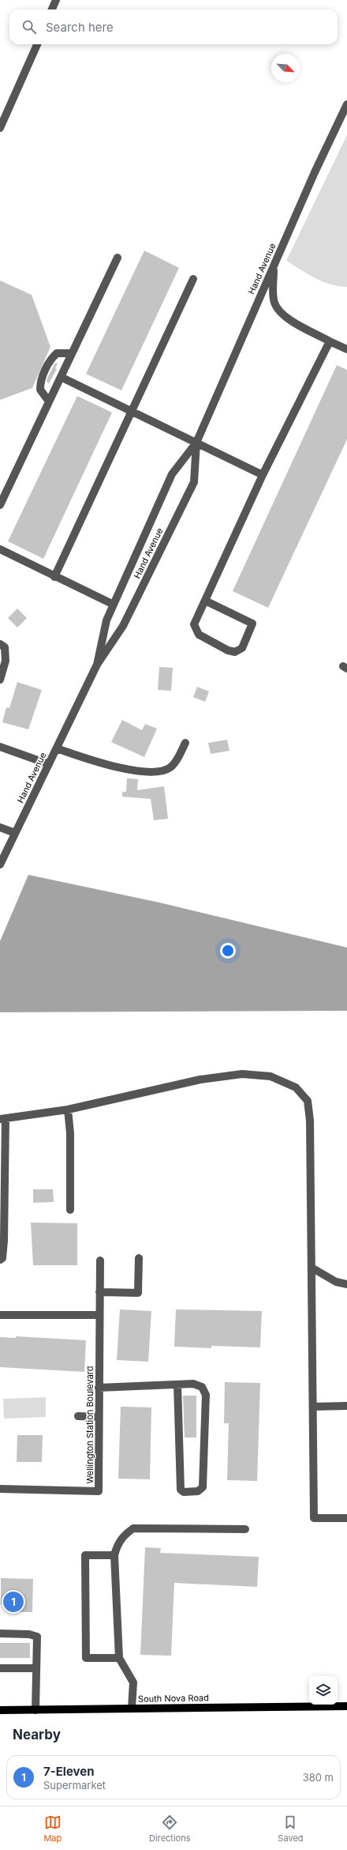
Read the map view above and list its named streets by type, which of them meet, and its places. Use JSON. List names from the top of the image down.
{
  "streets": {
    "main road": ["South Nova Road"],
    "street": ["Hand Avenue", "Wellington Station Boulevard"]
  },
  "north": "bottom right",
  "page": {
    "search": "Search here",
    "pins": "1",
    "heading": "Nearby",
    "list": [
      {
        "mark": "1",
        "name": "7-Eleven",
        "note": "Supermarket",
        "value": "380 m"
      }
    ],
    "nav": ["Map", "Directions", "Saved"]
  }
}
